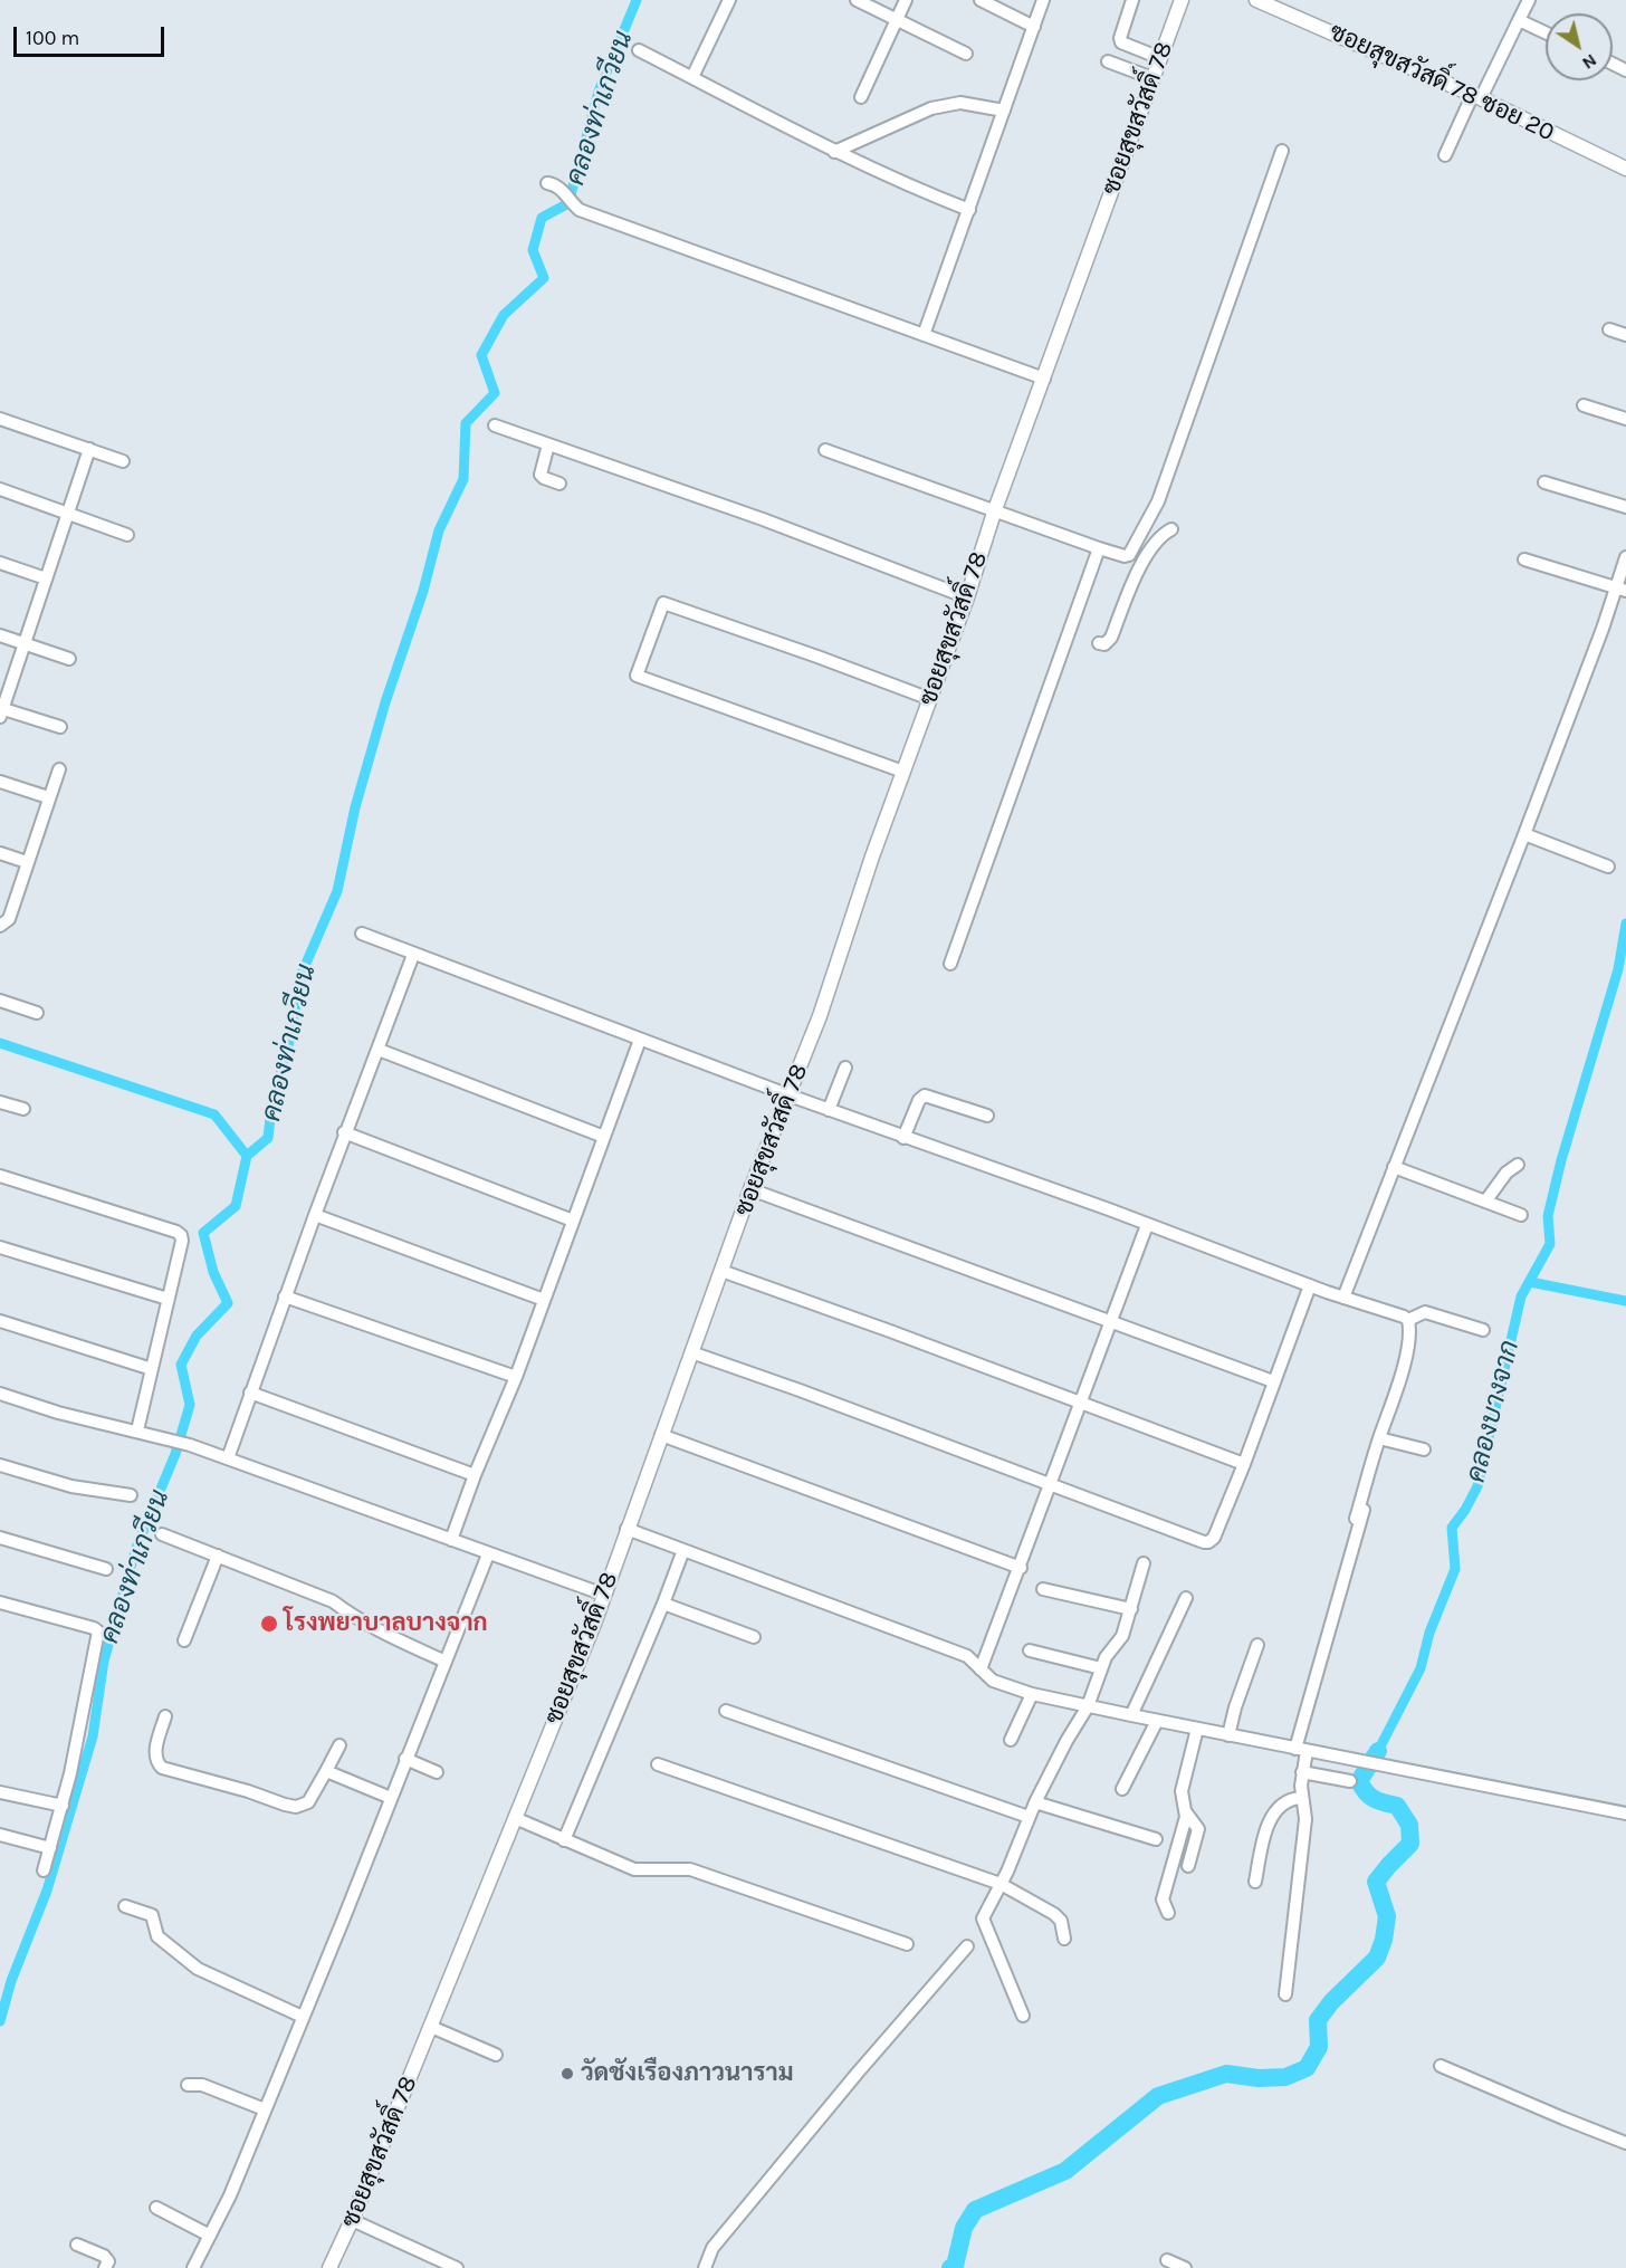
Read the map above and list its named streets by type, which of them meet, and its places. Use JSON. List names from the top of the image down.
{
  "streets": {
    "street": ["ซอยสุขสวัสดิ์ 78 ซอย 20", "ซอยสุขสวัสดิ์ 78"]
  },
  "water": ["คลองท่าเกวียน", "คลองบางจาก"],
  "places": ["โรงพยาบาลบางจาก", "วัดชังเรืองภาวนาราม"],
  "scale_bar": "100 m",
  "north": "bottom right"
}
